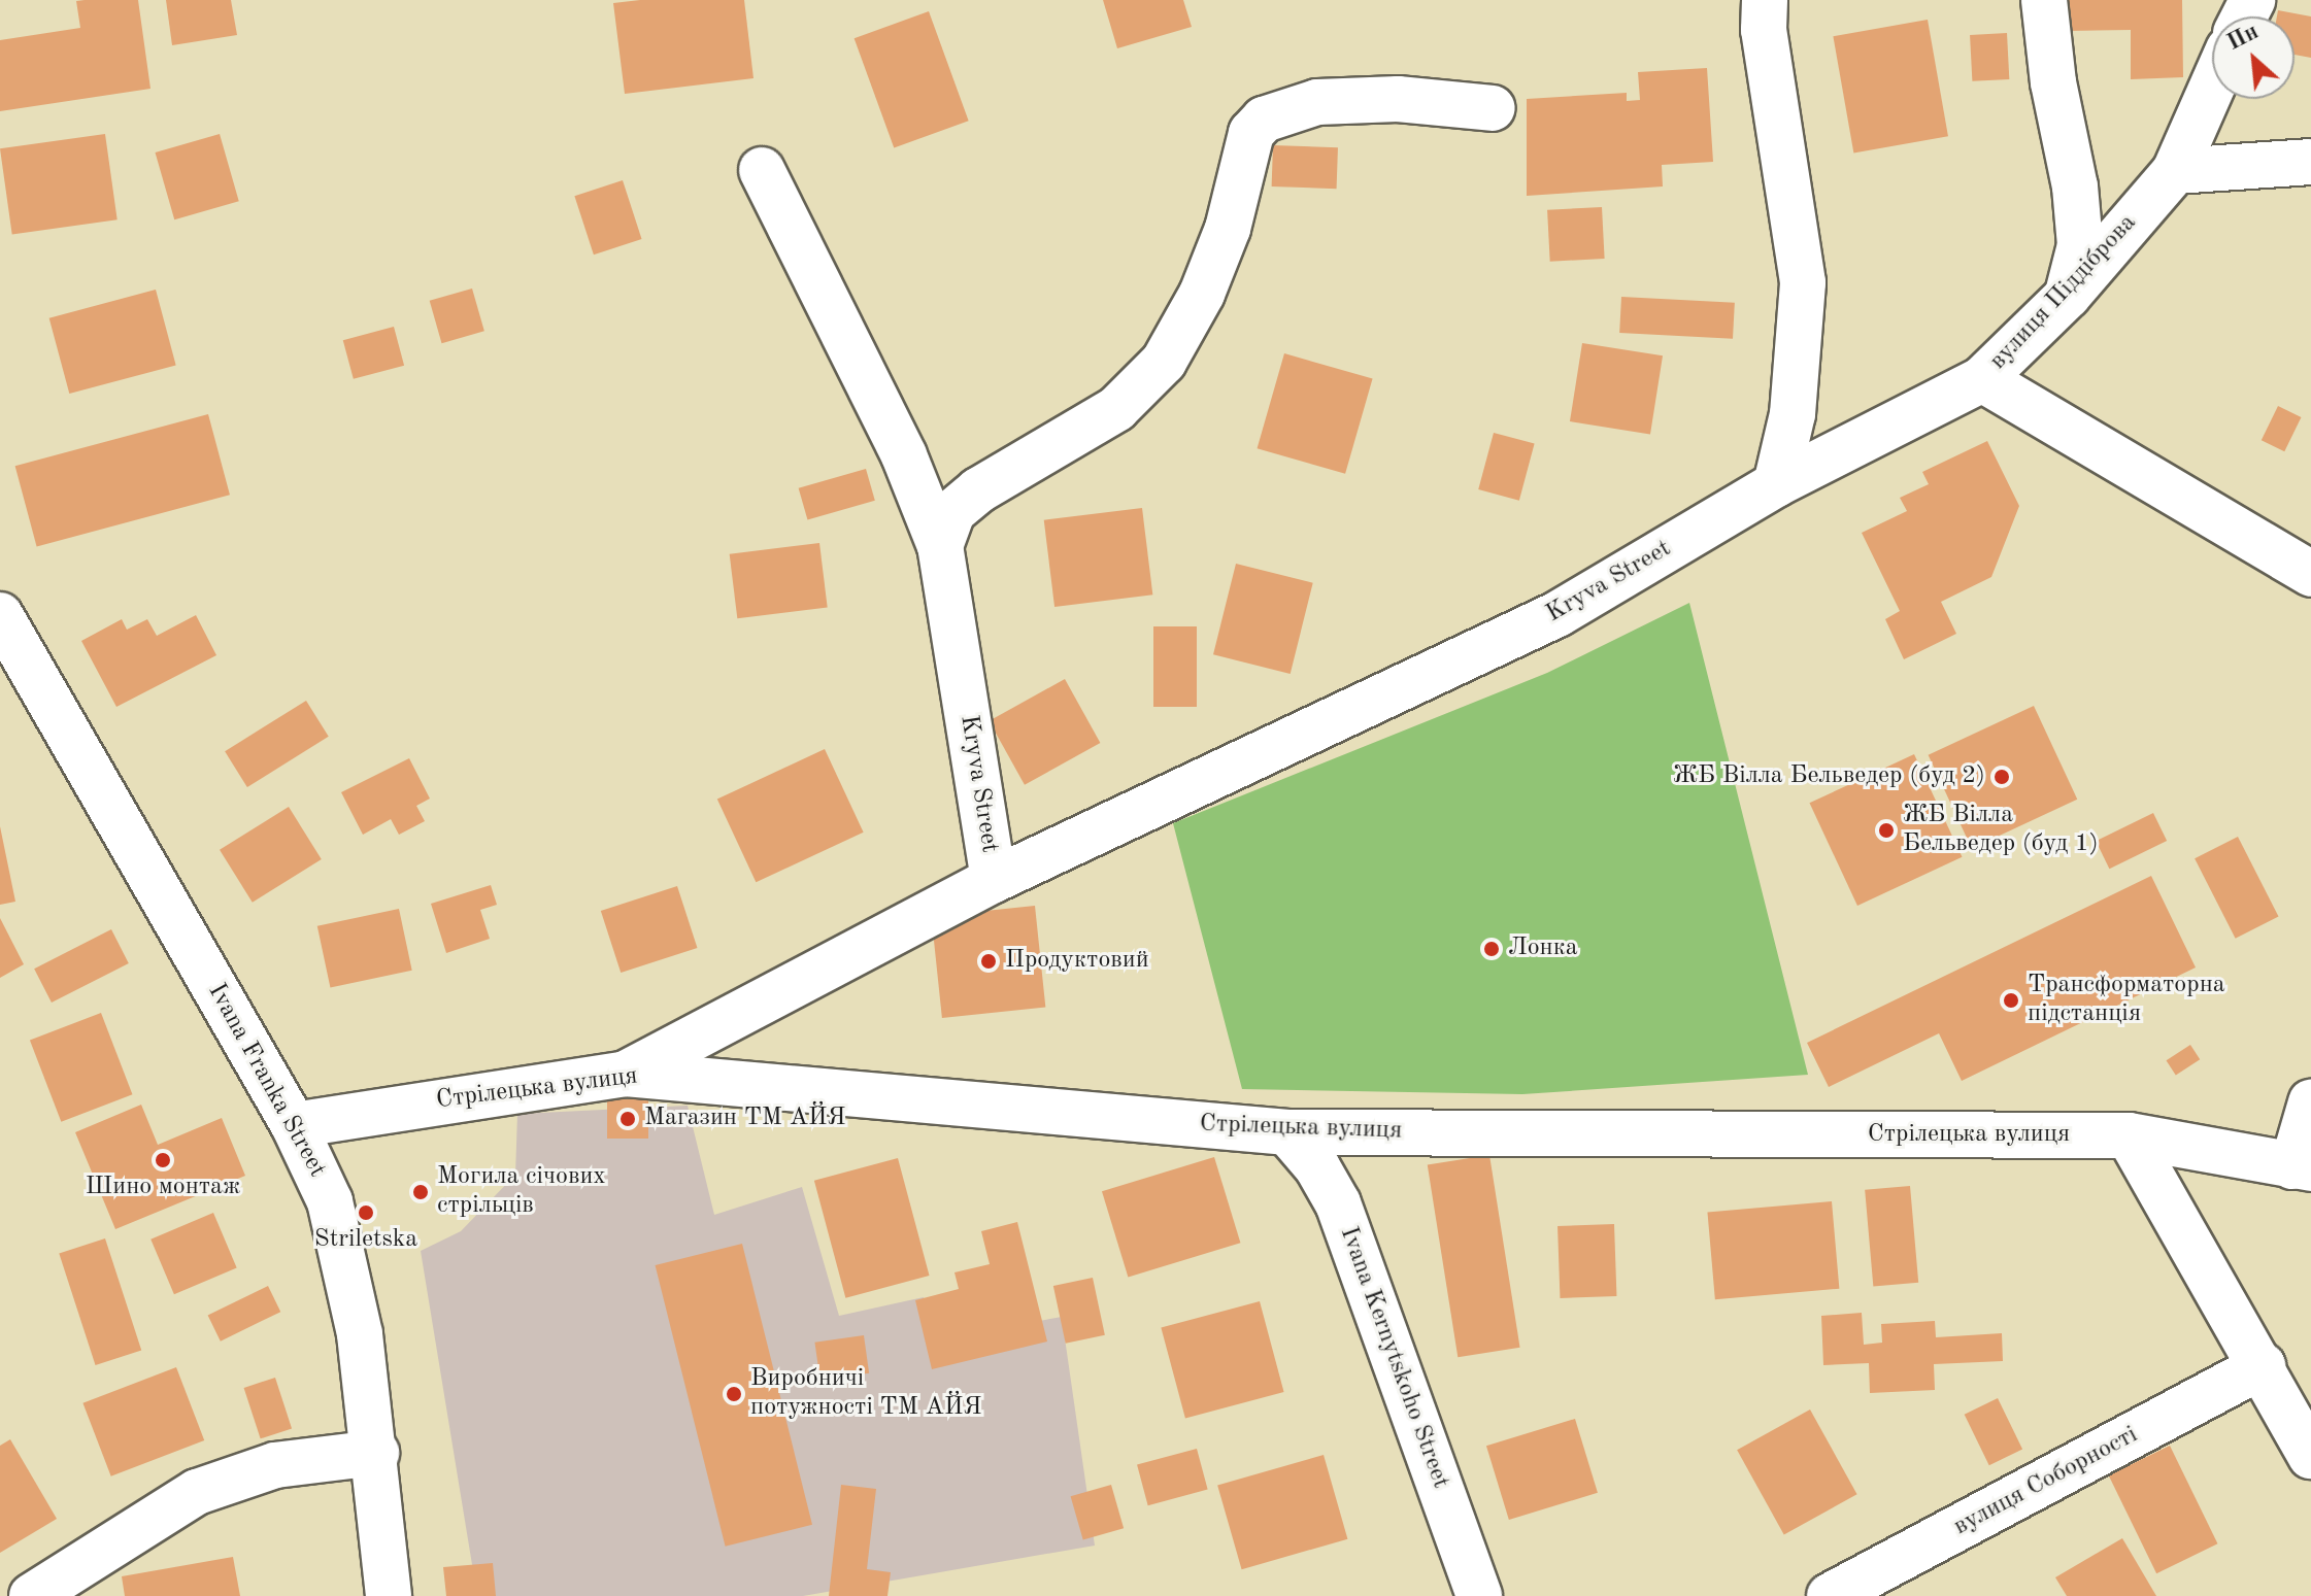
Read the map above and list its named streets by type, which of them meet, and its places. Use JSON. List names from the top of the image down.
{
  "streets": {
    "street": [
      "вулиця Піддіброва",
      "Kryva Street",
      "Ivana Franka Street",
      "Стрілецька вулиця",
      "Ivana Kernytskoho Street",
      "вулиця Соборності"
    ]
  },
  "crossings": [
    ["вулиця Піддіброва", "Kryva Street"],
    ["Kryva Street", "Стрілецька вулиця"],
    ["Ivana Franka Street", "Стрілецька вулиця"],
    ["Стрілецька вулиця", "Ivana Kernytskoho Street"]
  ],
  "places": [
    "ЖБ Вілла Бельведер (буд 2)",
    "ЖБ Вілла Бельведер (буд 1)",
    "Лонка",
    "Продуктовий",
    "Трансформаторна підстанція",
    "Магазин ТМ АЙЯ",
    "Шино монтаж",
    "Могила січових стрільців",
    "Striletska",
    "Виробничі потужності ТМ АЙЯ"
  ],
  "north": "top left"
}
